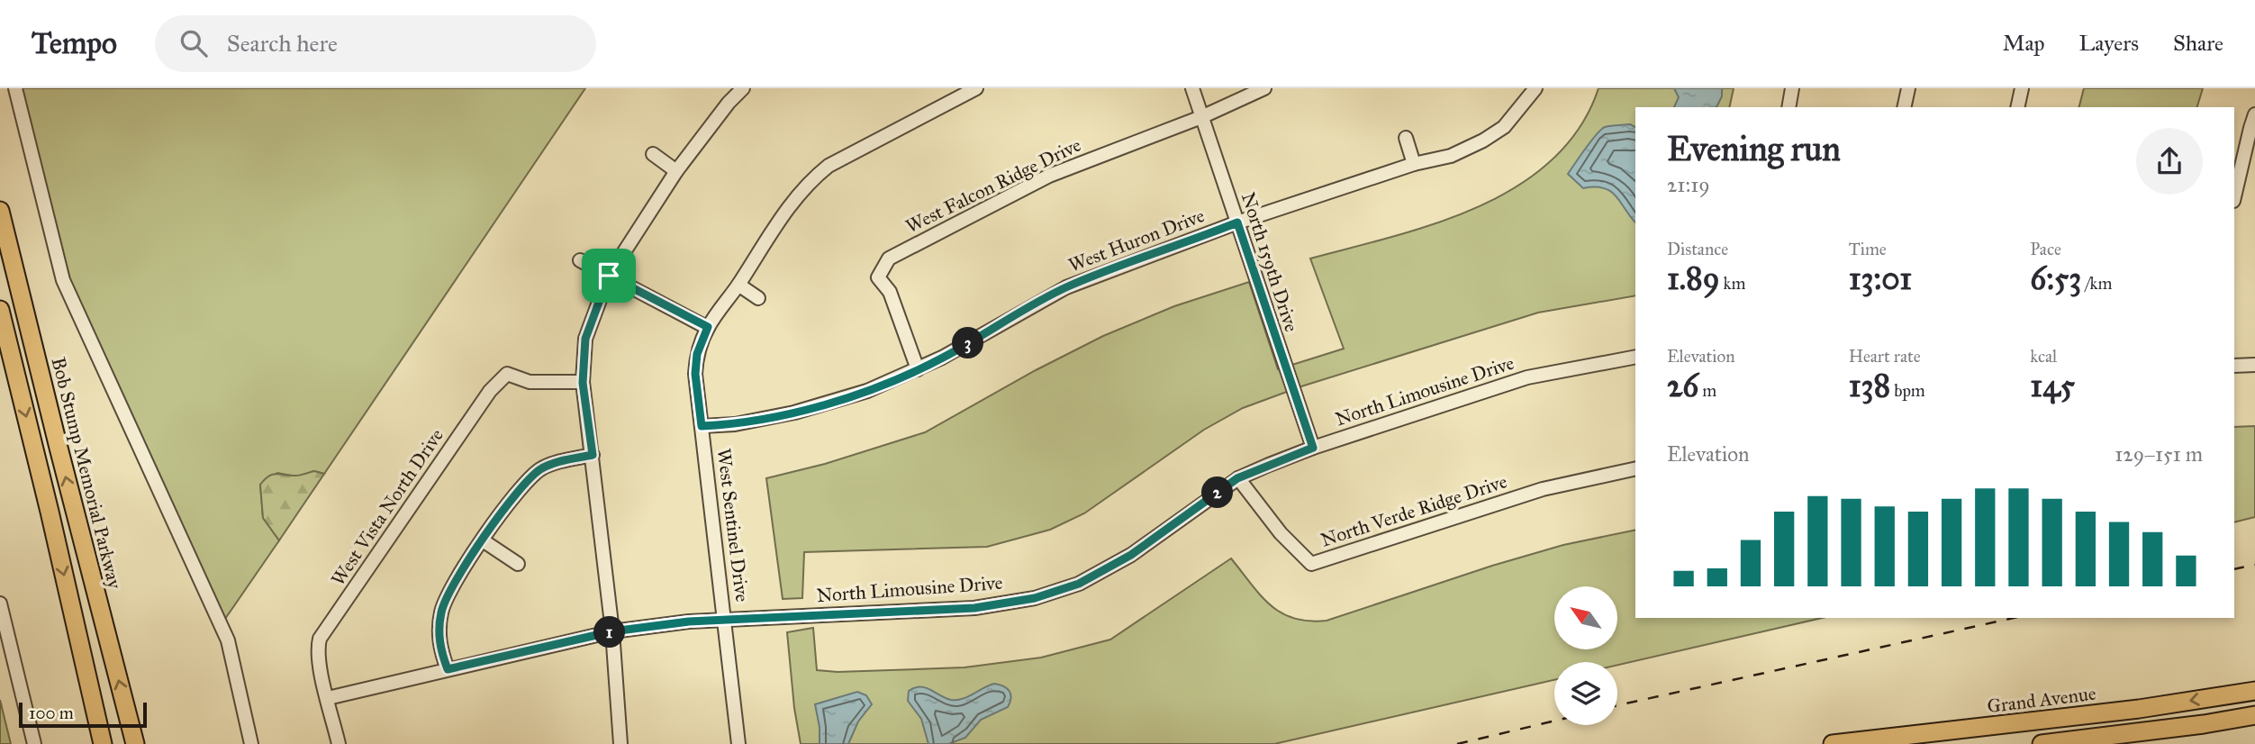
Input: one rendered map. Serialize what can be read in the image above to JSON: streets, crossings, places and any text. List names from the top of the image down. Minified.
{"streets":{"highway":["Bob Stump Memorial Parkway","Grand Avenue"],"street":["West Falcon Ridge Drive","West Huron Drive","North 159th Drive","North Limousine Drive","West Vista North Drive","North Verde Ridge Drive","West Sentinel Drive"]},"crossings":[["West Falcon Ridge Drive","West Huron Drive"],["West Falcon Ridge Drive","North 159th Drive"],["West Huron Drive","North 159th Drive"],["West Huron Drive","West Sentinel Drive"],["North 159th Drive","North Limousine Drive"],["North Limousine Drive","West Vista North Drive"],["North Limousine Drive","North Verde Ridge Drive"],["North Limousine Drive","West Sentinel Drive"]],"scale_bar":"100 m","north":"top left","page":{"header":"Tempo","search":"Search here","nav":["Map","Layers","Share"],"heading":["Evening run","21:19"],"stats":[["Distance","1.89 km"],["Time","13:01"],["Pace","6:53 /km"],["Elevation","26 m"],["Heart rate","138 bpm"],["kcal","145"]],"pins":["3","2","1"],"chart":["Elevation","129–151 m"],"scale":"100 m"}}
